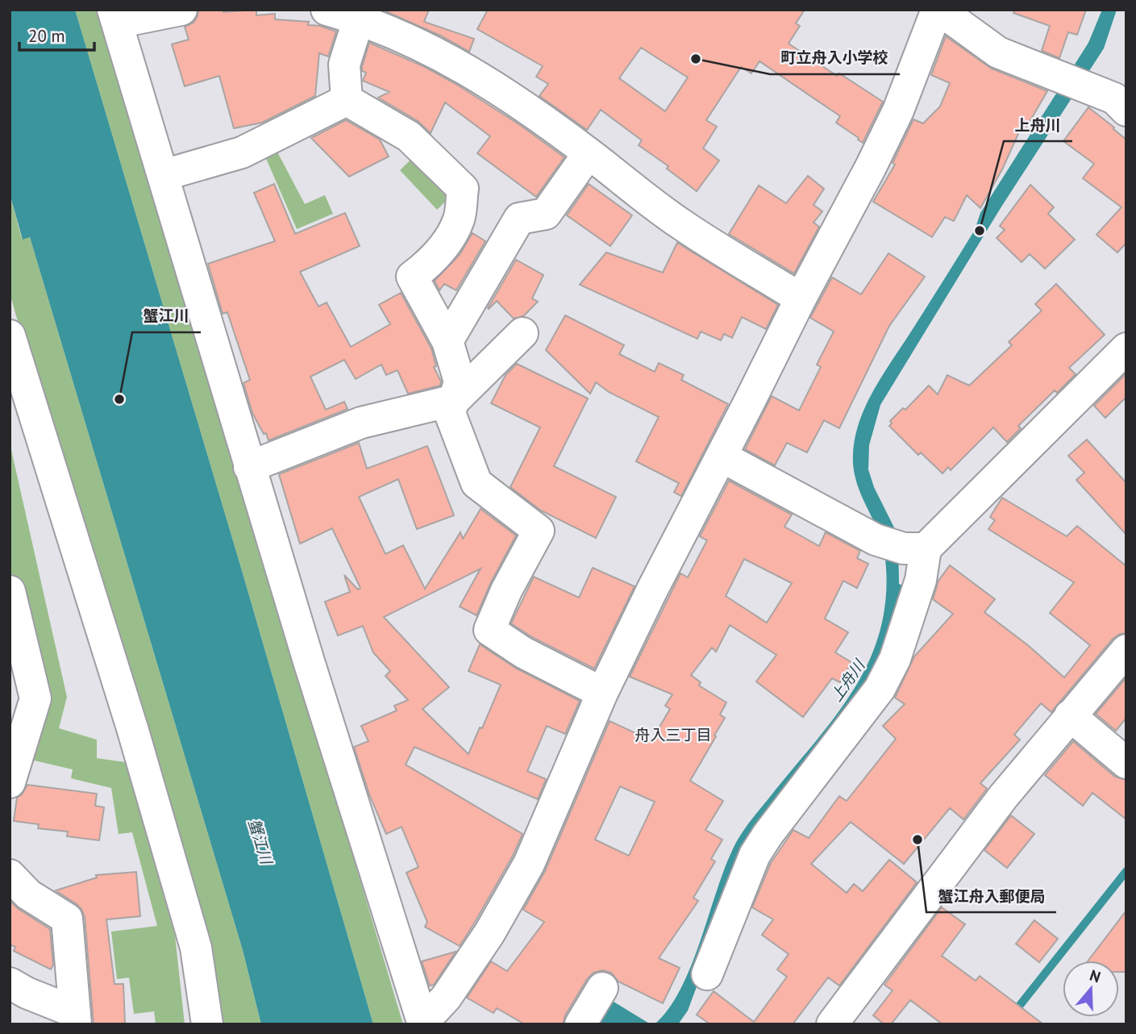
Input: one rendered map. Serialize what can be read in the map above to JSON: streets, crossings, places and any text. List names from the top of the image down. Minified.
{"districts":["舟入三丁目"],"water":["上舟川","蟹江川"],"places":["町立舟入小学校","上舟川","蟹江川","蟹江舟入郵便局"],"scale_bar":"20 m","north":"top"}
